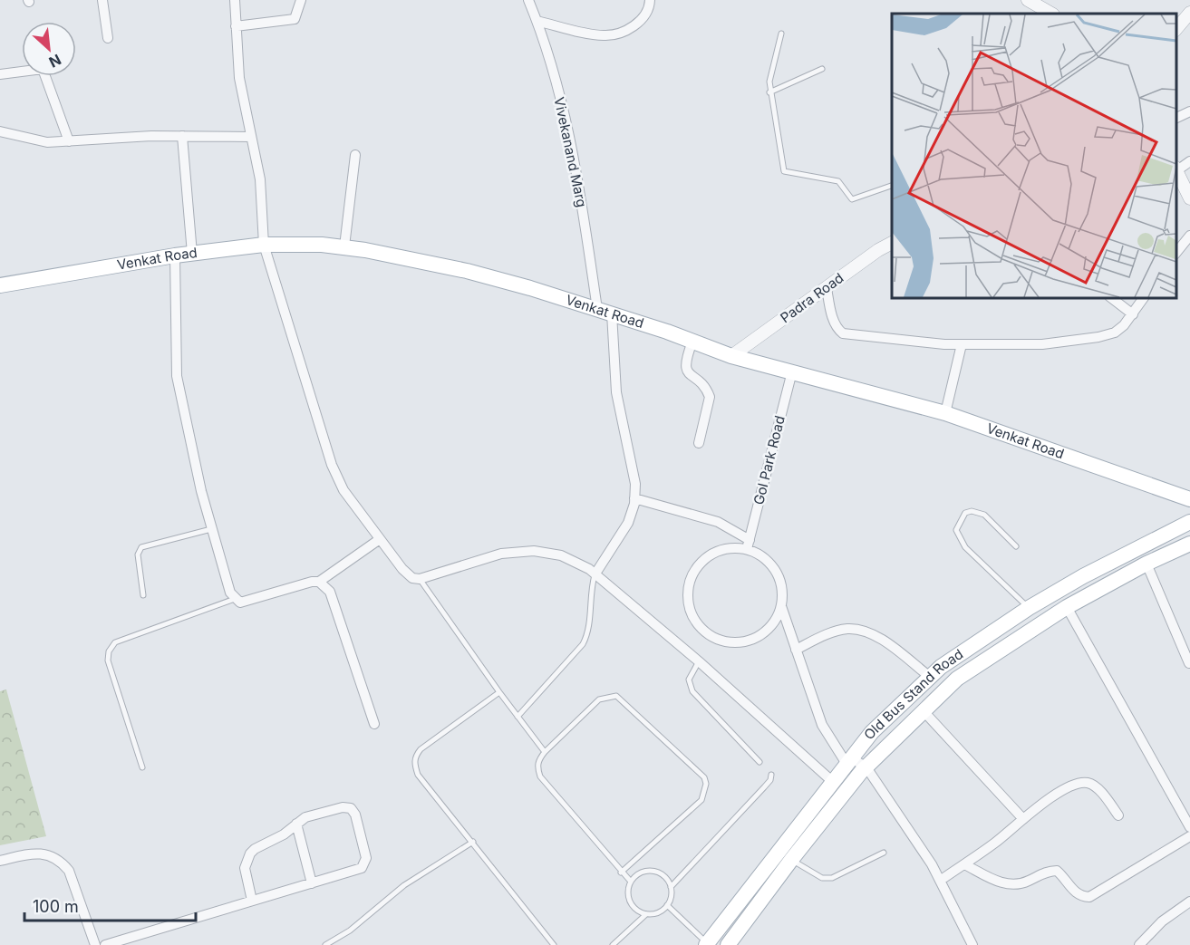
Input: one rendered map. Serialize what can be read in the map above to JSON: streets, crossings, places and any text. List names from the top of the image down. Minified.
{"streets":{"main road":["Venkat Road","Old Bus Stand Road"],"street":["Vivekanand Marg","Padra Road","Gol Park Road"]},"crossings":[["Vivekanand Marg","Venkat Road"],["Venkat Road","Padra Road"],["Venkat Road","Gol Park Road"]],"scale_bar":"100 m","north":"bottom right"}
